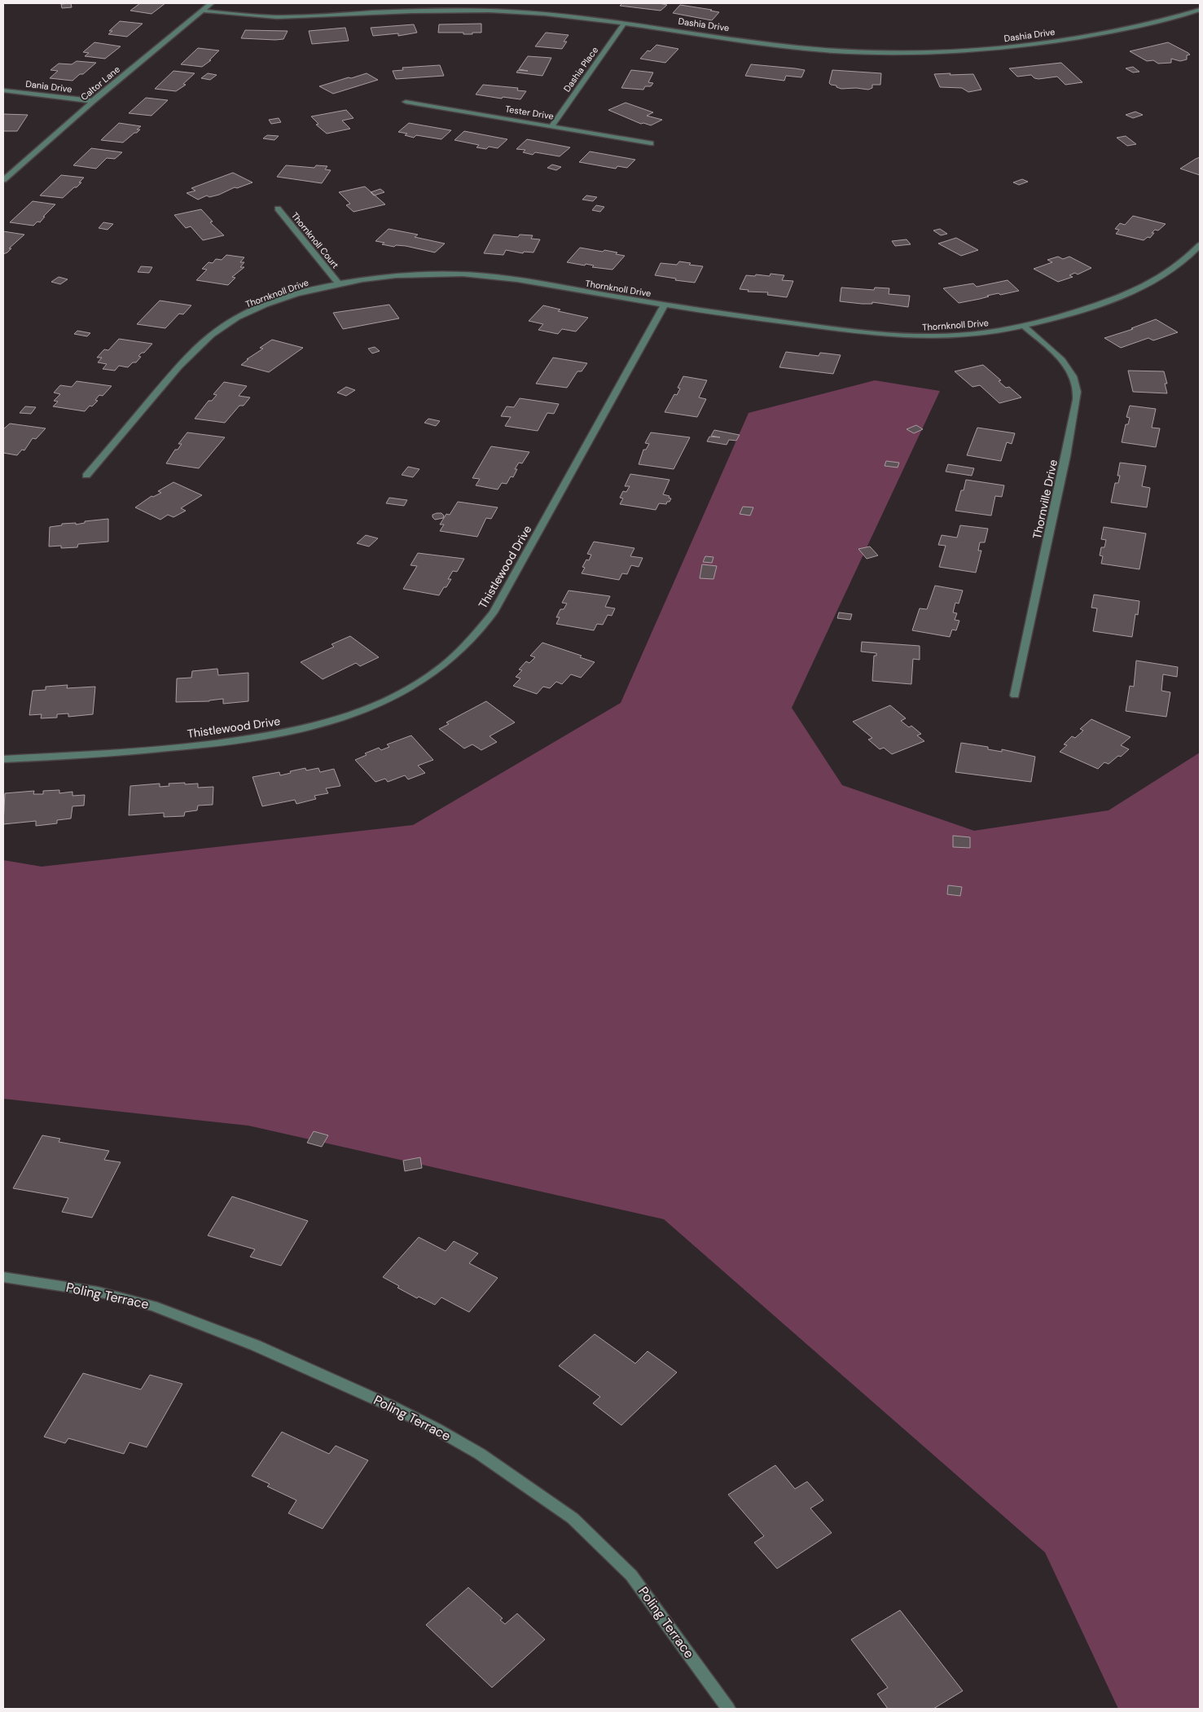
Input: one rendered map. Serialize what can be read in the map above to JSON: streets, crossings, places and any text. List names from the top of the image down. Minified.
{"streets":{"street":["Dashia Drive","Dashia Place","Caltor Lane","Dania Drive","Tester Drive","Thornknoll Court","Thornknoll Drive","Thornville Drive","Thistlewood Drive","Poling Terrace"]},"crossings":[["Dashia Drive","Dashia Place"],["Dashia Drive","Caltor Lane"],["Dashia Place","Tester Drive"],["Caltor Lane","Dania Drive"],["Thornknoll Court","Thornknoll Drive"],["Thornknoll Drive","Thornville Drive"],["Thornknoll Drive","Thistlewood Drive"]]}
